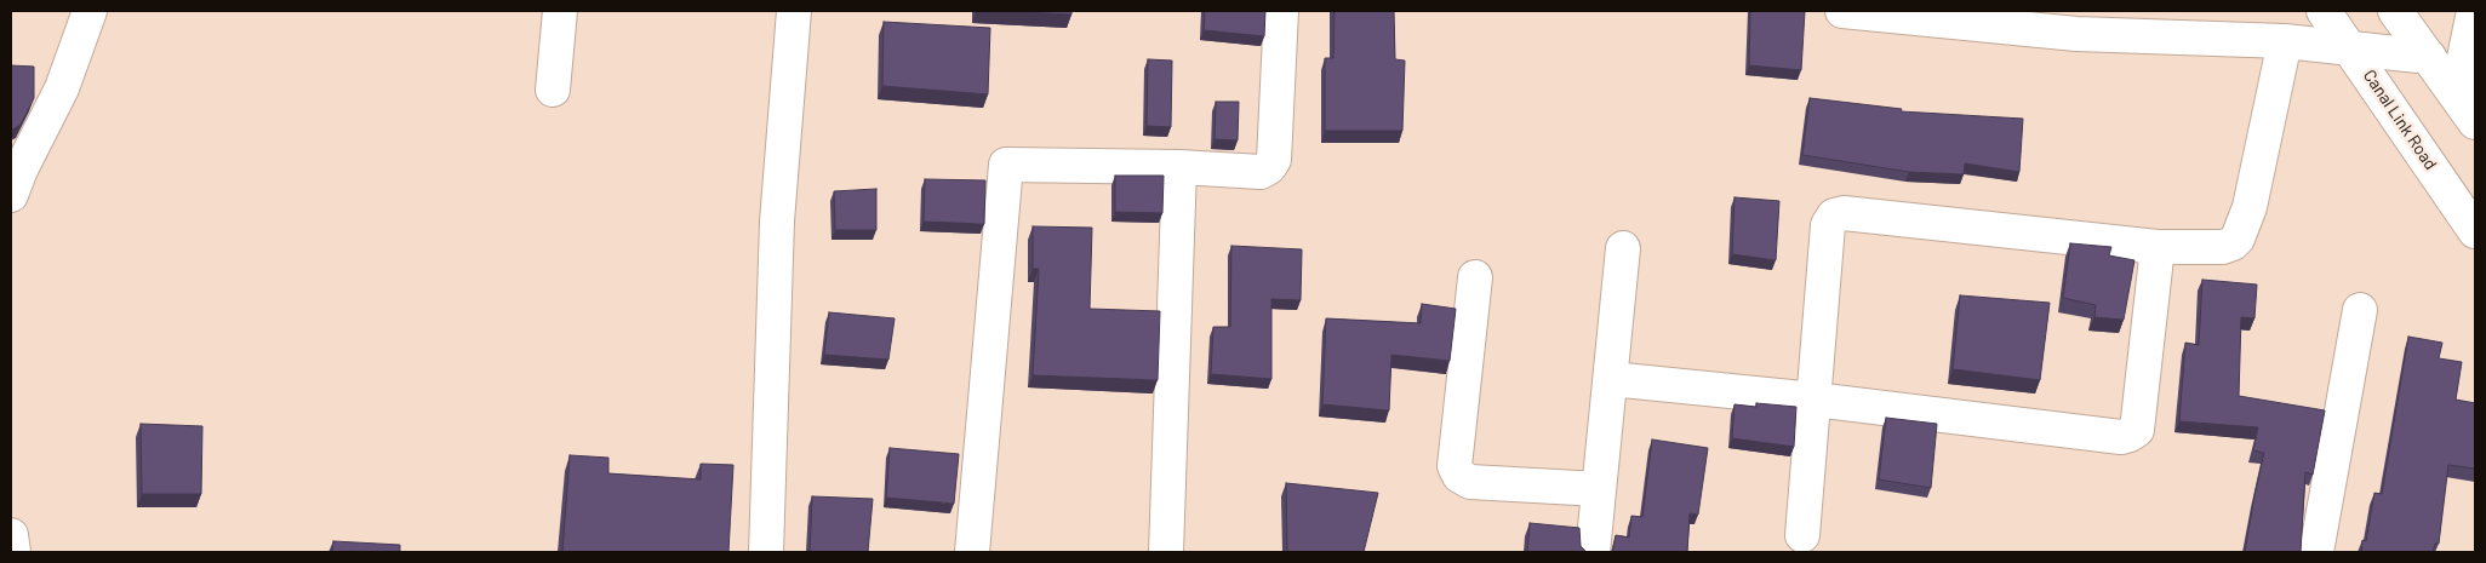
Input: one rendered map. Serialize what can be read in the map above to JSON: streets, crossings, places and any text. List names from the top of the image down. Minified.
{"streets":{"street":["Canal Link Road"]}}
